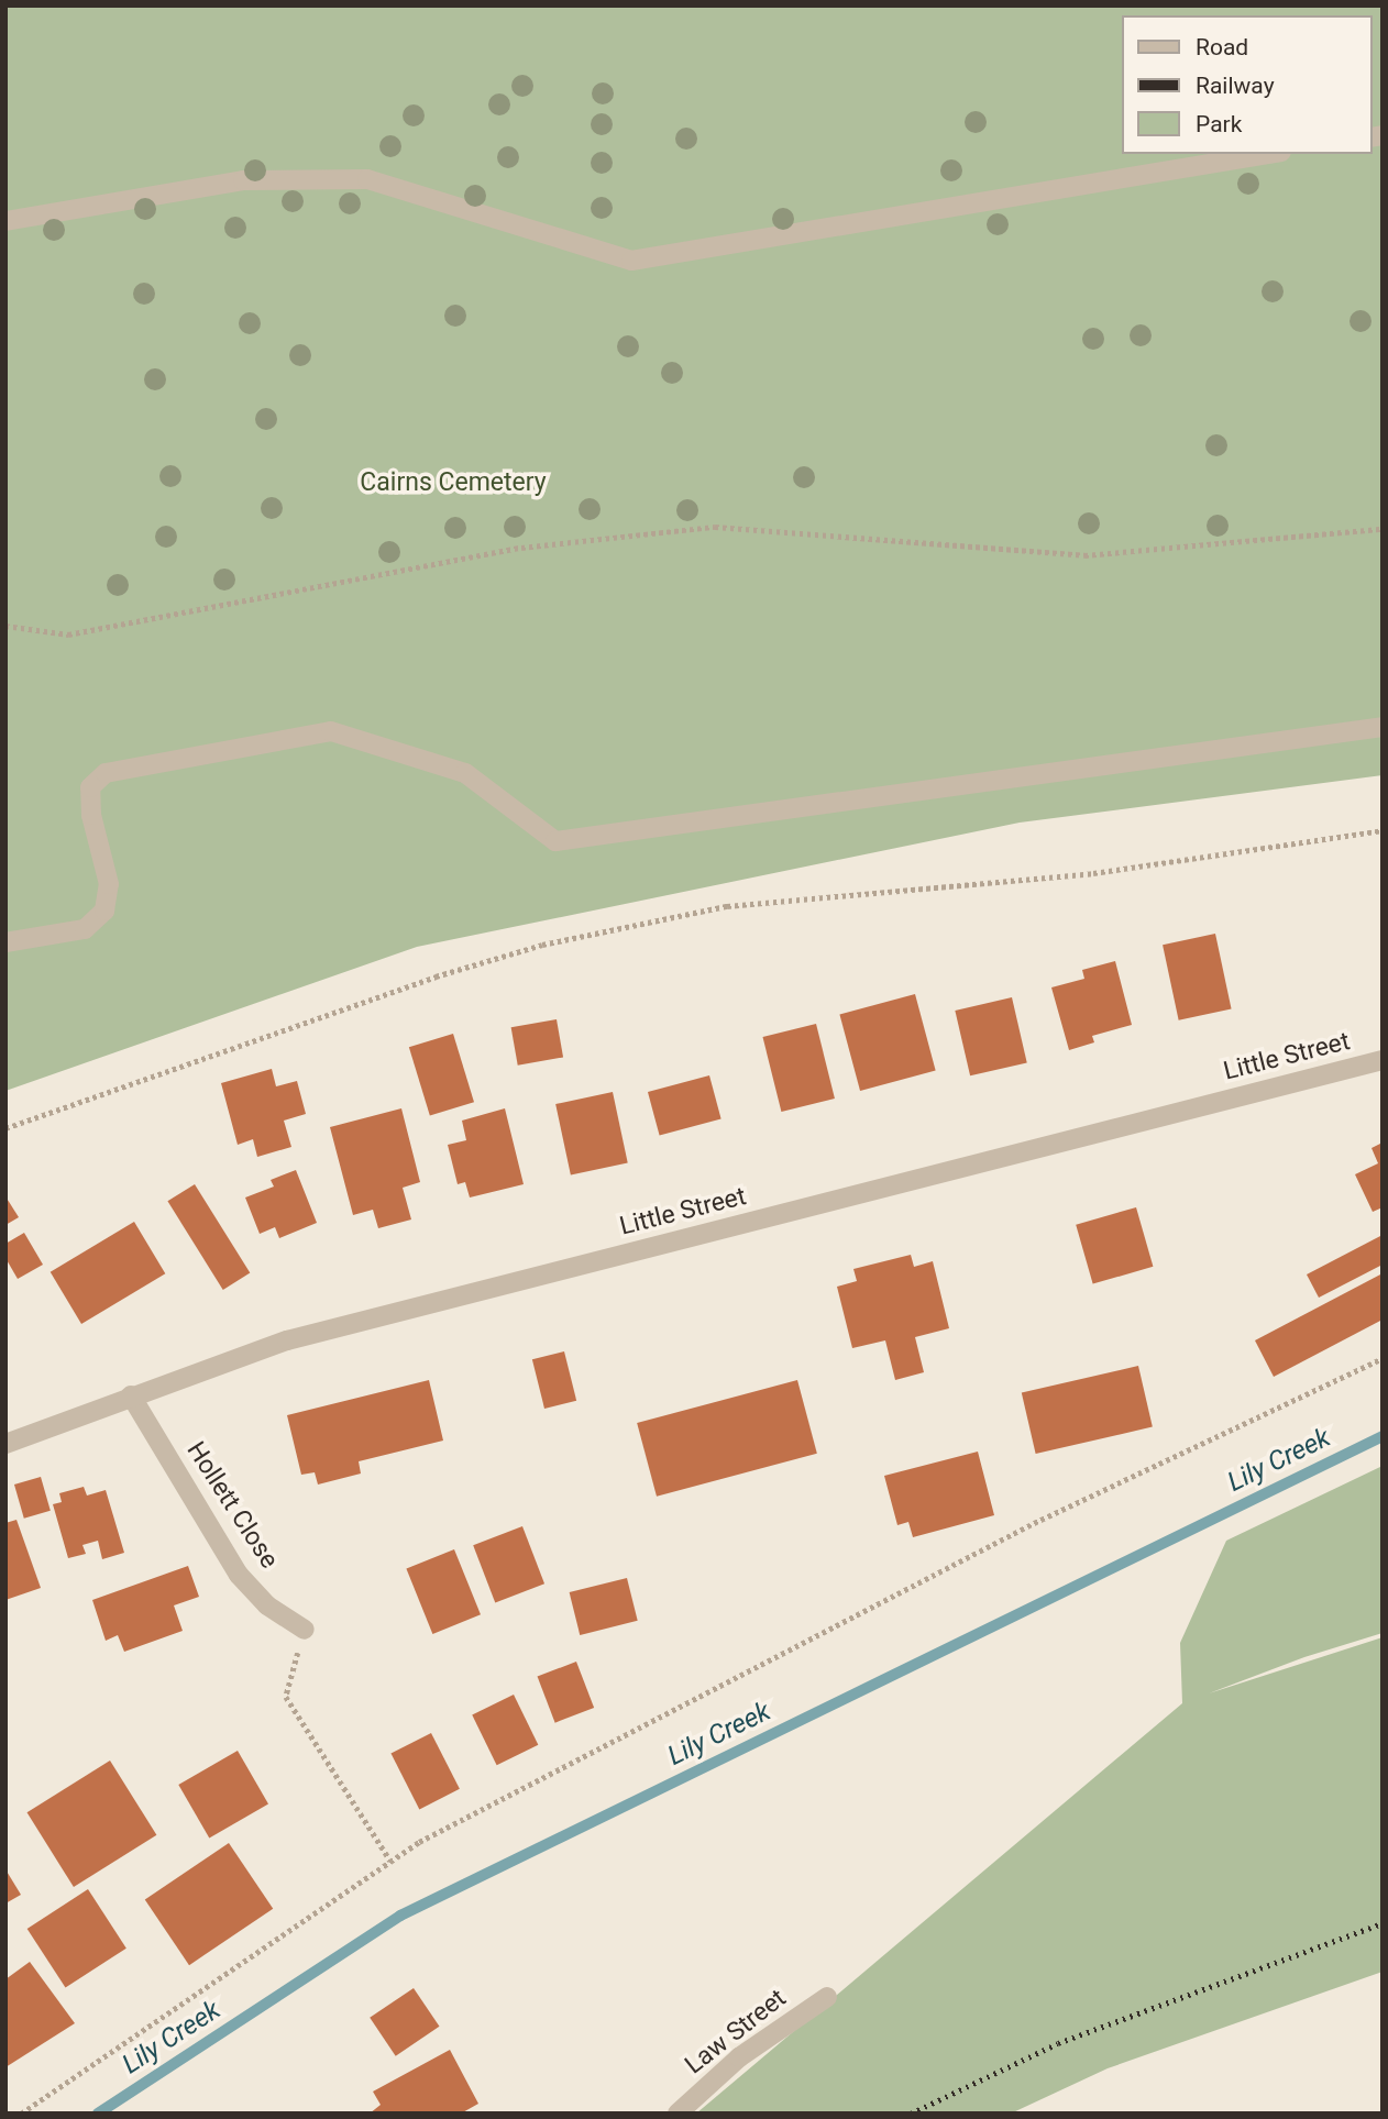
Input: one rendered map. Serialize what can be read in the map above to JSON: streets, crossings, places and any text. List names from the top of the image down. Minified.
{"streets":{"street":["Little Street","Hollett Close","Law Street"]},"crossings":[["Little Street","Hollett Close"]],"water":["Lily Creek"],"parks":["Cairns Cemetery"],"legend":["Road","Railway","Park"]}
